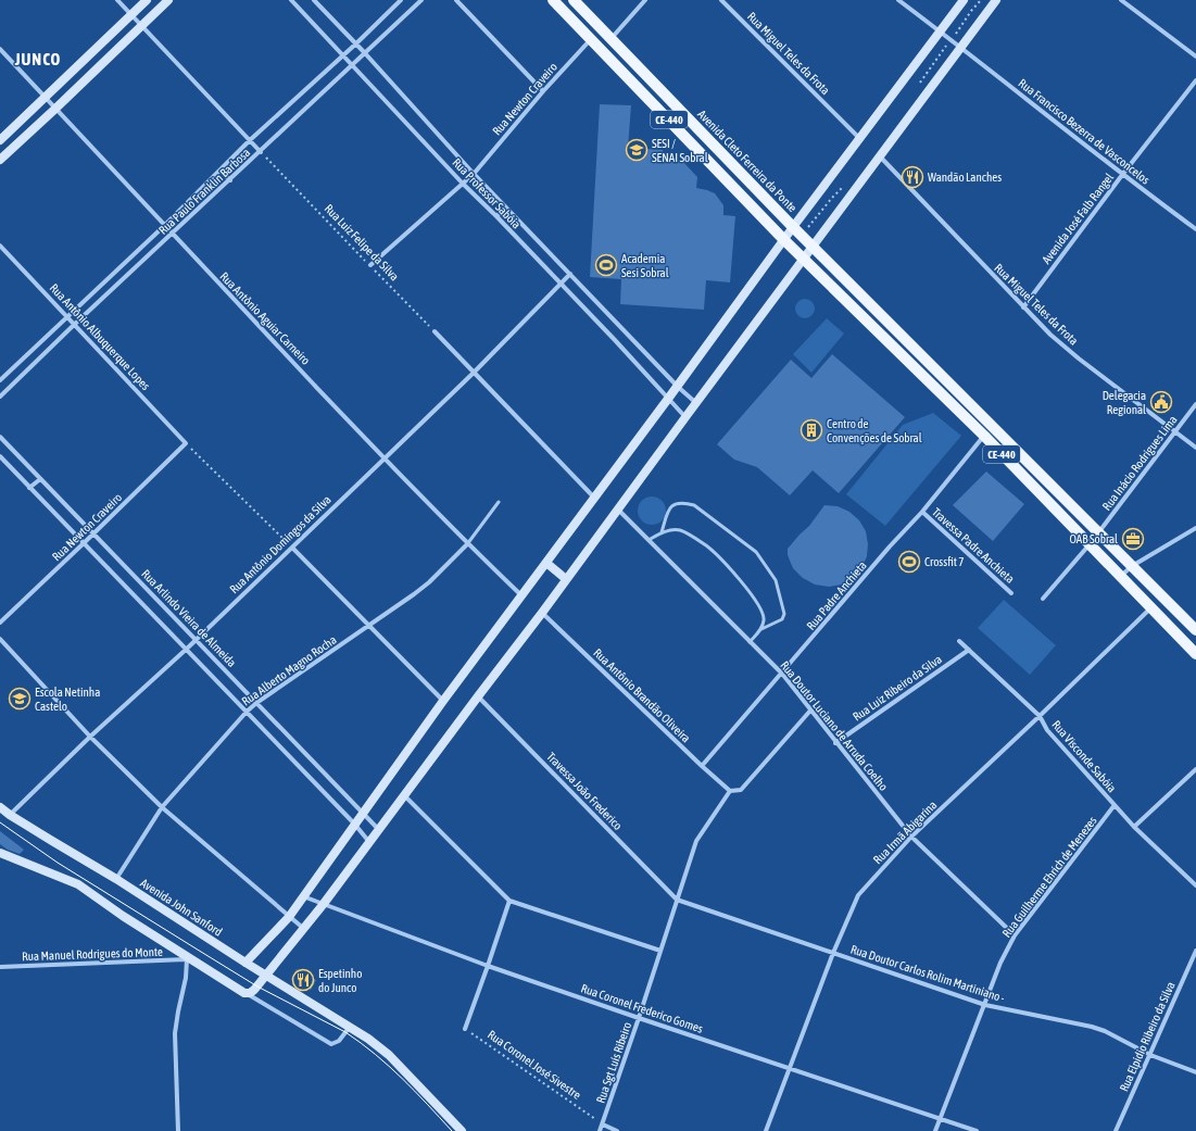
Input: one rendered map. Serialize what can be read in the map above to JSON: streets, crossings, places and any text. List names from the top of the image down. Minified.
{"streets":{"main road":["CE-440","Avenida Cleto Ferreira da Ponte","Avenida John Sanford"],"street":["Rua Miguel Teles da Frota","Rua Newton Craveiro","Rua Francisco Bezerra de Vasconcelos","Rua Paulo Franklin Barbosa","Rua Professor Sabóia","Avenida José Falb Rangel","Rua Antônio Aguiar Carneiro","Rua Antônio Albuquerque Lopes","Rua Inácio Rodrigues Lima","Rua Antônio Domingos da Silva","Travessa Padre Anchieta","Rua Padre Anchieta","Rua Arlindo Vieira de Almeida","Rua Alberto Magno Rocha","Rua Luiz Ribeiro da Silva","Rua Antônio Brandão Oliveira","Rua Doutor Luciano de Arruda Coelho","Rua Visconde Sabóia","Travessa João Frederico","Rua Irmã Abigarina","Rua Guilherme Ehrich de Menezes","Rua Manuel Rodrigues do Monte","Rua Doutor Carlos Rolim Martiniano -","Rua Coronel Frederico Gomes","Rua Elpídio Ribeiro da Silva","Rua Sgt Luís Ribeiro"],"path":["Rua Luiz Felipe da Silva","Rua Coronel José Sivestre"]},"crossings":[["Rua Miguel Teles da Frota","Avenida José Falb Rangel"],["Rua Miguel Teles da Frota","Rua Inácio Rodrigues Lima"],["Rua Newton Craveiro","CE-440"],["Rua Newton Craveiro","Rua Professor Sabóia"],["Rua Newton Craveiro","Rua Antônio Albuquerque Lopes"],["Rua Newton Craveiro","Rua Arlindo Vieira de Almeida"],["CE-440","Avenida Cleto Ferreira da Ponte"],["CE-440","Rua Inácio Rodrigues Lima"],["CE-440","Rua Padre Anchieta"],["CE-440","Rua Irmã Abigarina"],["Rua Francisco Bezerra de Vasconcelos","Avenida José Falb Rangel"],["Rua Paulo Franklin Barbosa","Rua Professor Sabóia"],["Rua Paulo Franklin Barbosa","Rua Luiz Felipe da Silva"],["Rua Paulo Franklin Barbosa","Rua Antônio Aguiar Carneiro"],["Rua Paulo Franklin Barbosa","Rua Antônio Albuquerque Lopes"],["Rua Professor Sabóia","Rua Antônio Domingos da Silva"],["Rua Antônio Aguiar Carneiro","Rua Antônio Domingos da Silva"],["Rua Antônio Aguiar Carneiro","Rua Alberto Magno Rocha"],["Rua Antônio Domingos da Silva","Rua Arlindo Vieira de Almeida"],["Rua Antônio Domingos da Silva","Avenida John Sanford"],["Travessa Padre Anchieta","Rua Padre Anchieta"],["Rua Padre Anchieta","Rua Antônio Brandão Oliveira"],["Rua Padre Anchieta","Rua Doutor Luciano de Arruda Coelho"],["Rua Arlindo Vieira de Almeida","Rua Alberto Magno Rocha"],["Rua Alberto Magno Rocha","Avenida John Sanford"],["Rua Luiz Ribeiro da Silva","Rua Doutor Luciano de Arruda Coelho"],["Rua Luiz Ribeiro da Silva","Rua Visconde Sabóia"],["Rua Antônio Brandão Oliveira","Rua Sgt Luís Ribeiro"],["Rua Doutor Luciano de Arruda Coelho","Rua Irmã Abigarina"],["Rua Doutor Luciano de Arruda Coelho","Rua Guilherme Ehrich de Menezes"],["Rua Visconde Sabóia","Rua Irmã Abigarina"],["Rua Visconde Sabóia","Rua Guilherme Ehrich de Menezes"],["Travessa João Frederico","Rua Doutor Carlos Rolim Martiniano -"],["Travessa João Frederico","Rua Sgt Luís Ribeiro"],["Rua Irmã Abigarina","Rua Doutor Carlos Rolim Martiniano -"],["Rua Irmã Abigarina","Rua Coronel Frederico Gomes"],["Rua Guilherme Ehrich de Menezes","Rua Doutor Carlos Rolim Martiniano -"],["Rua Guilherme Ehrich de Menezes","Rua Coronel Frederico Gomes"],["Rua Doutor Carlos Rolim Martiniano -","Rua Elpídio Ribeiro da Silva"],["Rua Doutor Carlos Rolim Martiniano -","Rua Sgt Luís Ribeiro"],["Rua Coronel Frederico Gomes","Rua Sgt Luís Ribeiro"],["Rua Sgt Luís Ribeiro","Rua Coronel José Sivestre"]],"districts":["JUNCO"],"places":{"school or university":["SESI / SENAI Sobral","Escola Netinha Castelo"],"restaurant":["Wandão Lanches","Espetinho do Junco"],"sports":["Academia Sesi Sobral","Crossfit 7"],"public building":["Delegacia Regional"],"building":["Centro de Convenções de Sobral"],"office":["OAB Sobral"]}}
